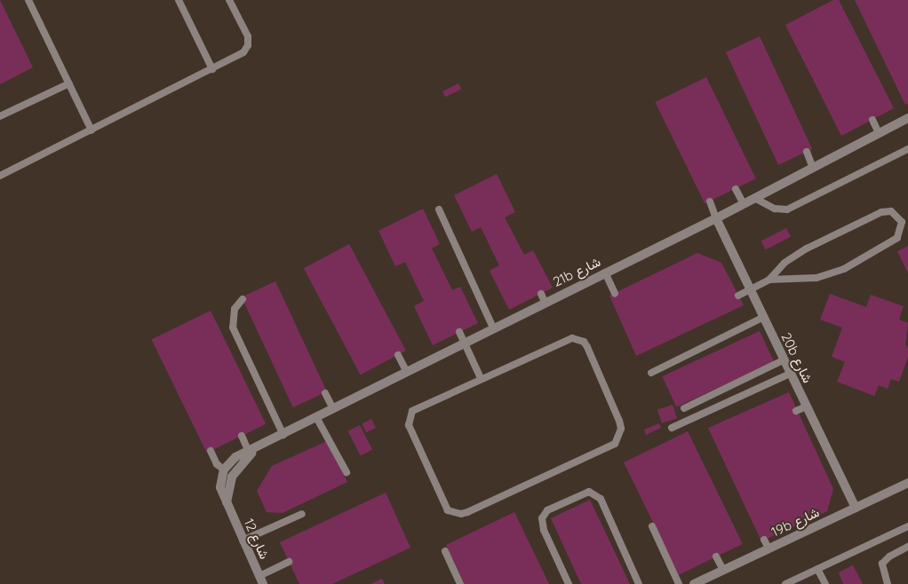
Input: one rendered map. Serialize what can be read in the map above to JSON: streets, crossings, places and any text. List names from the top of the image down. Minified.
{"streets":{"street":["21b شارع","20b شارع","19b شارع","شارع 12"]},"crossings":[["21b شارع","20b شارع"],["21b شارع","شارع 12"],["20b شارع","19b شارع"]]}
